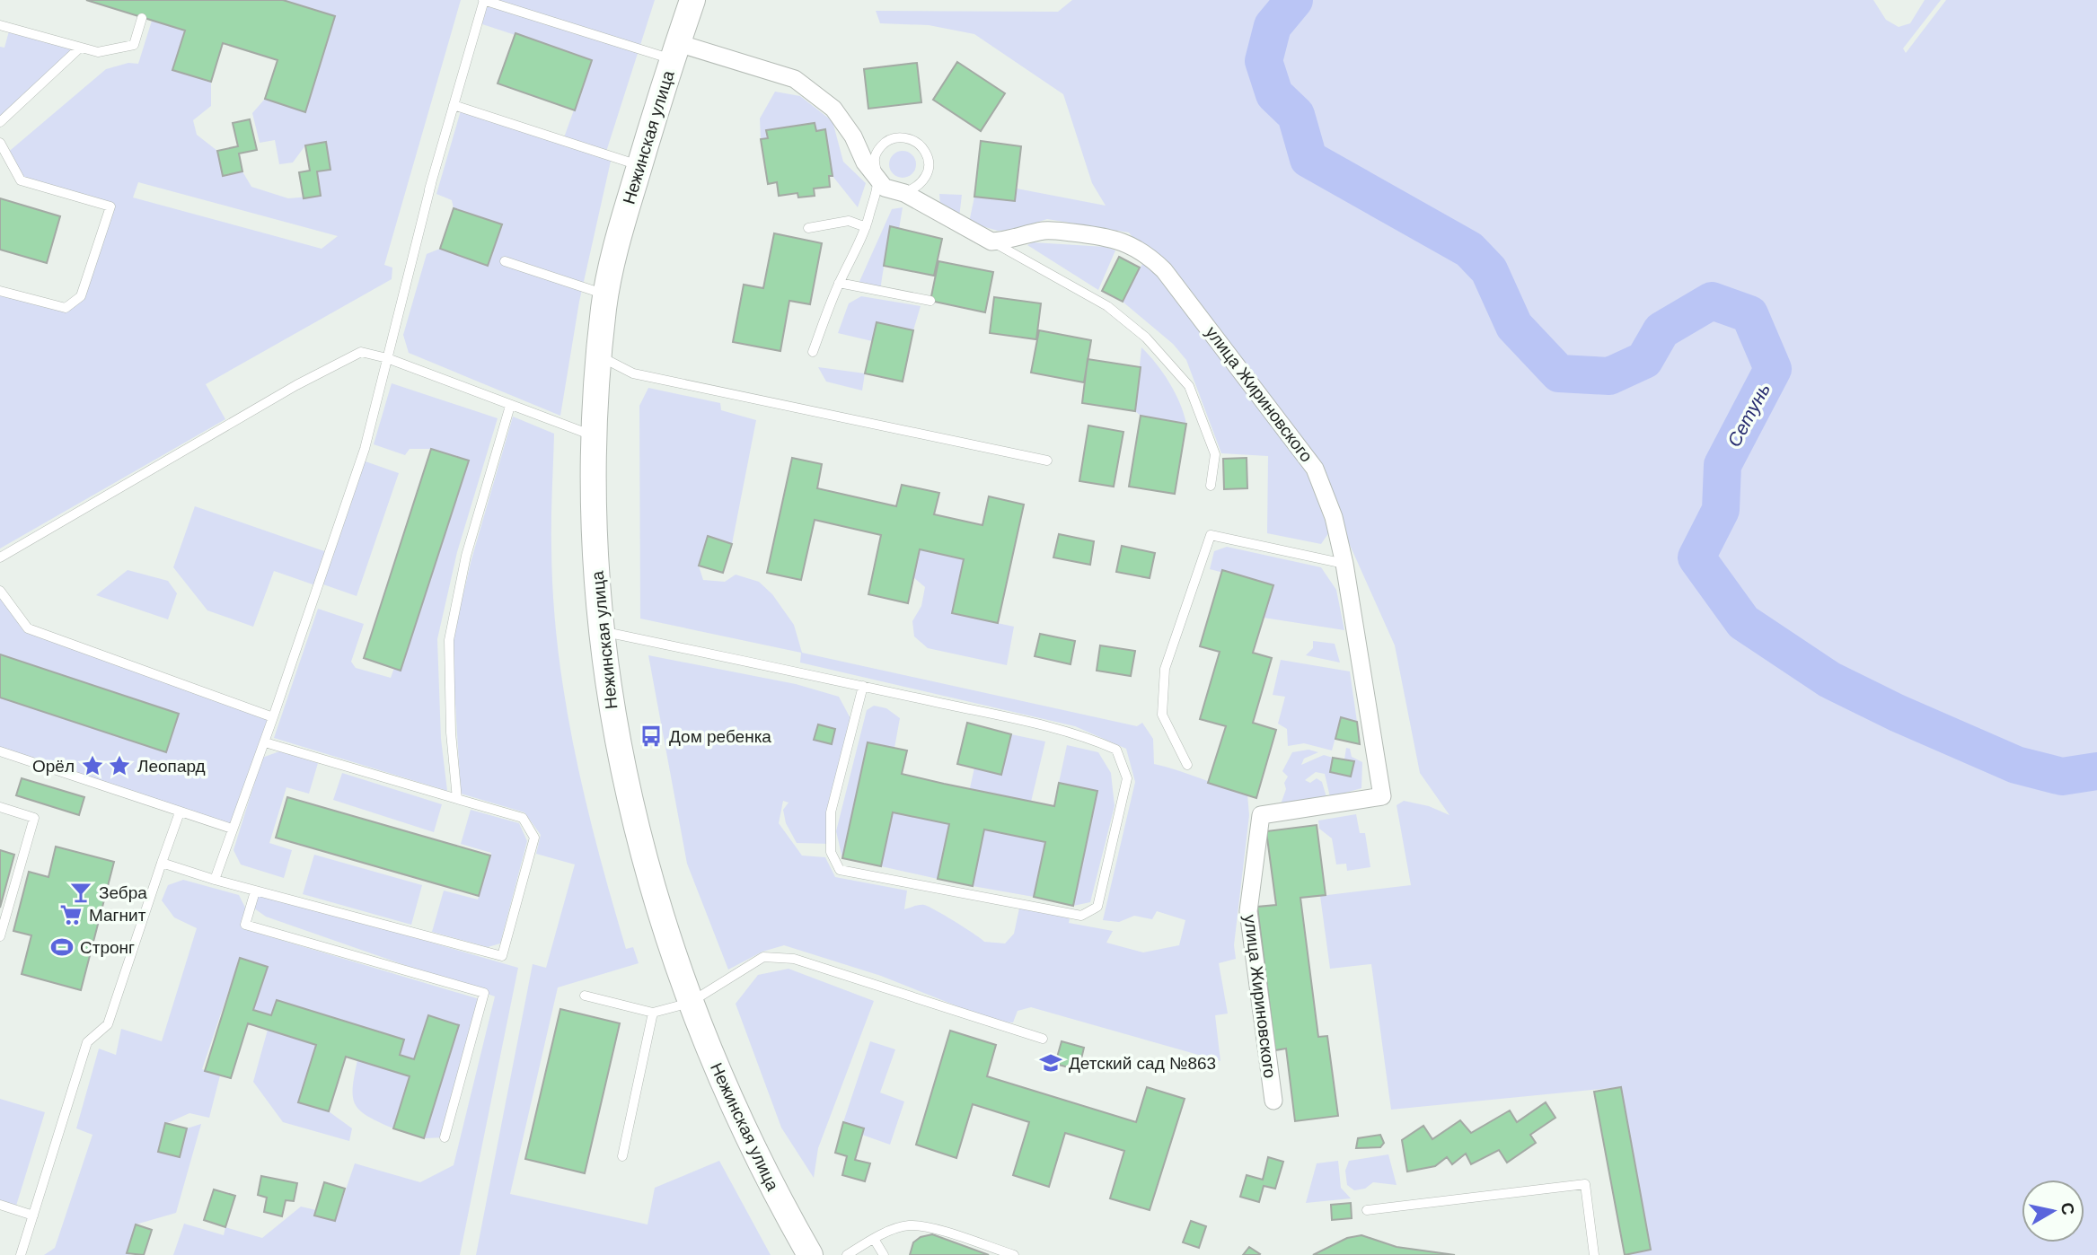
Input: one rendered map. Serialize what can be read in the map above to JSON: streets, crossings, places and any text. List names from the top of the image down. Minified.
{"streets":{"street":["Нежинская улица","улица Жириновского"]},"water":["Сетунь"],"places":{"bus stop":["Дом ребенка"],"place":["Орёл","Леопард"],"bar":["Зебра"],"supermarket":["Магнит"],"sports":["Стронг"],"school or university":["Детский сад №863"]},"north":"right"}
